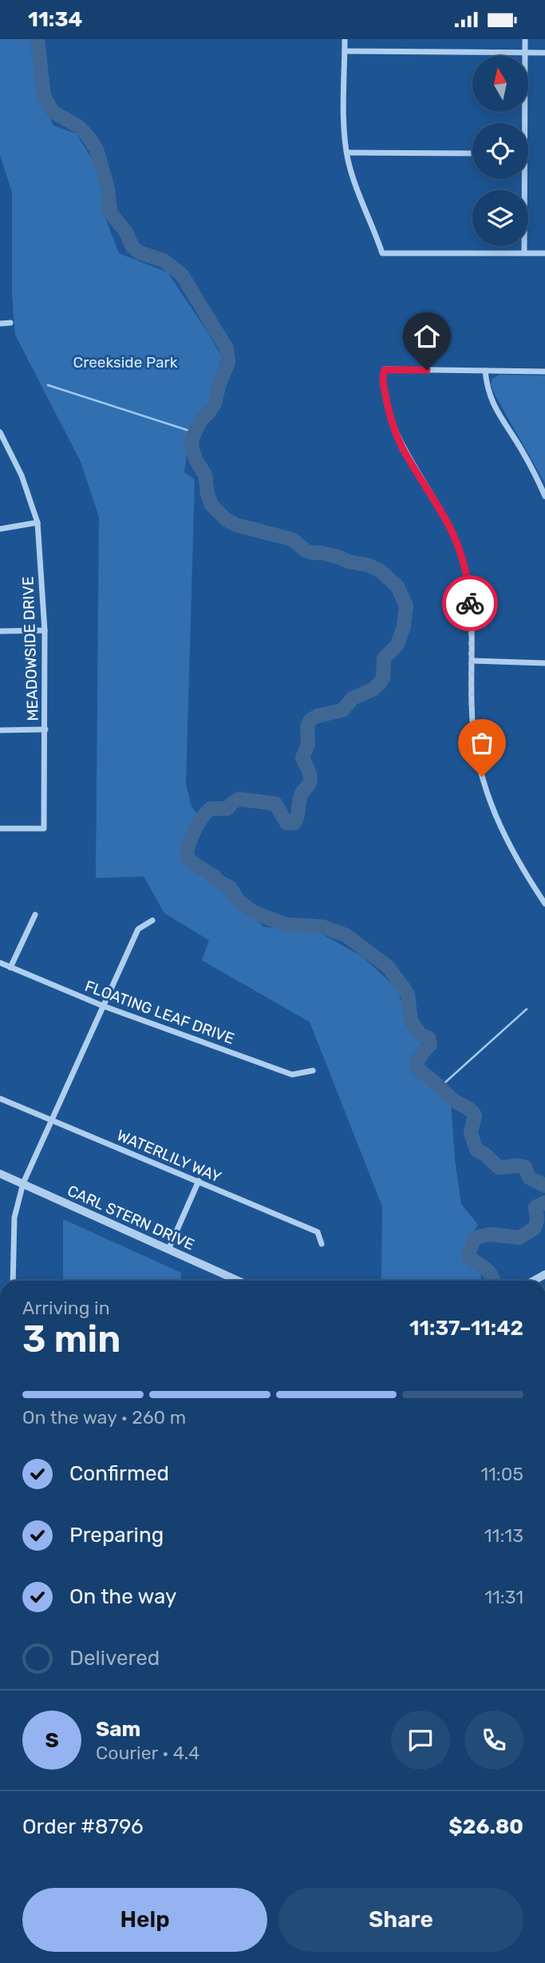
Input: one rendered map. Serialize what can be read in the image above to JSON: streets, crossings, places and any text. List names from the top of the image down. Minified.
{"streets":{"street":["MEADOWSIDE DRIVE","FLOATING LEAF DRIVE","WATERLILY WAY","CARL STERN DRIVE"]},"parks":["Creekside Park"],"north":"top","page":{"status":"11:34","heading":["3 min","Arriving in","11:37–11:42"],"panel":["Sam","Courier · 4.4","Order #8796","$26.80"],"bar":"On the way · 260 m","list":[["Confirmed","11:05"],["Preparing","11:13"],["On the way","11:31"],"Delivered"],"round":"S","buttons":["Help","Share"]}}
